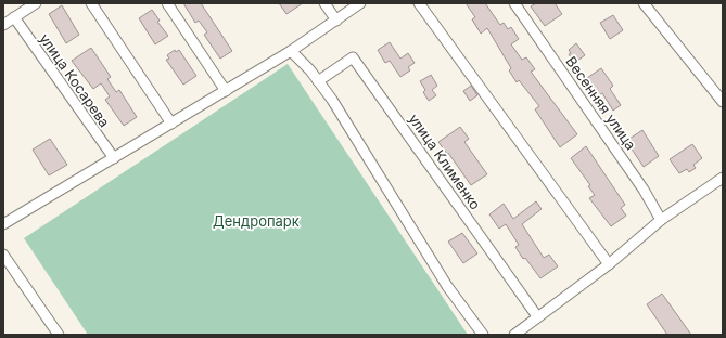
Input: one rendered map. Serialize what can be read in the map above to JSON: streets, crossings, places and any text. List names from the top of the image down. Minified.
{"streets":{"street":["улица Косарева","Весенняя улица","улица Клименко"]},"parks":["Дендропарк"]}
